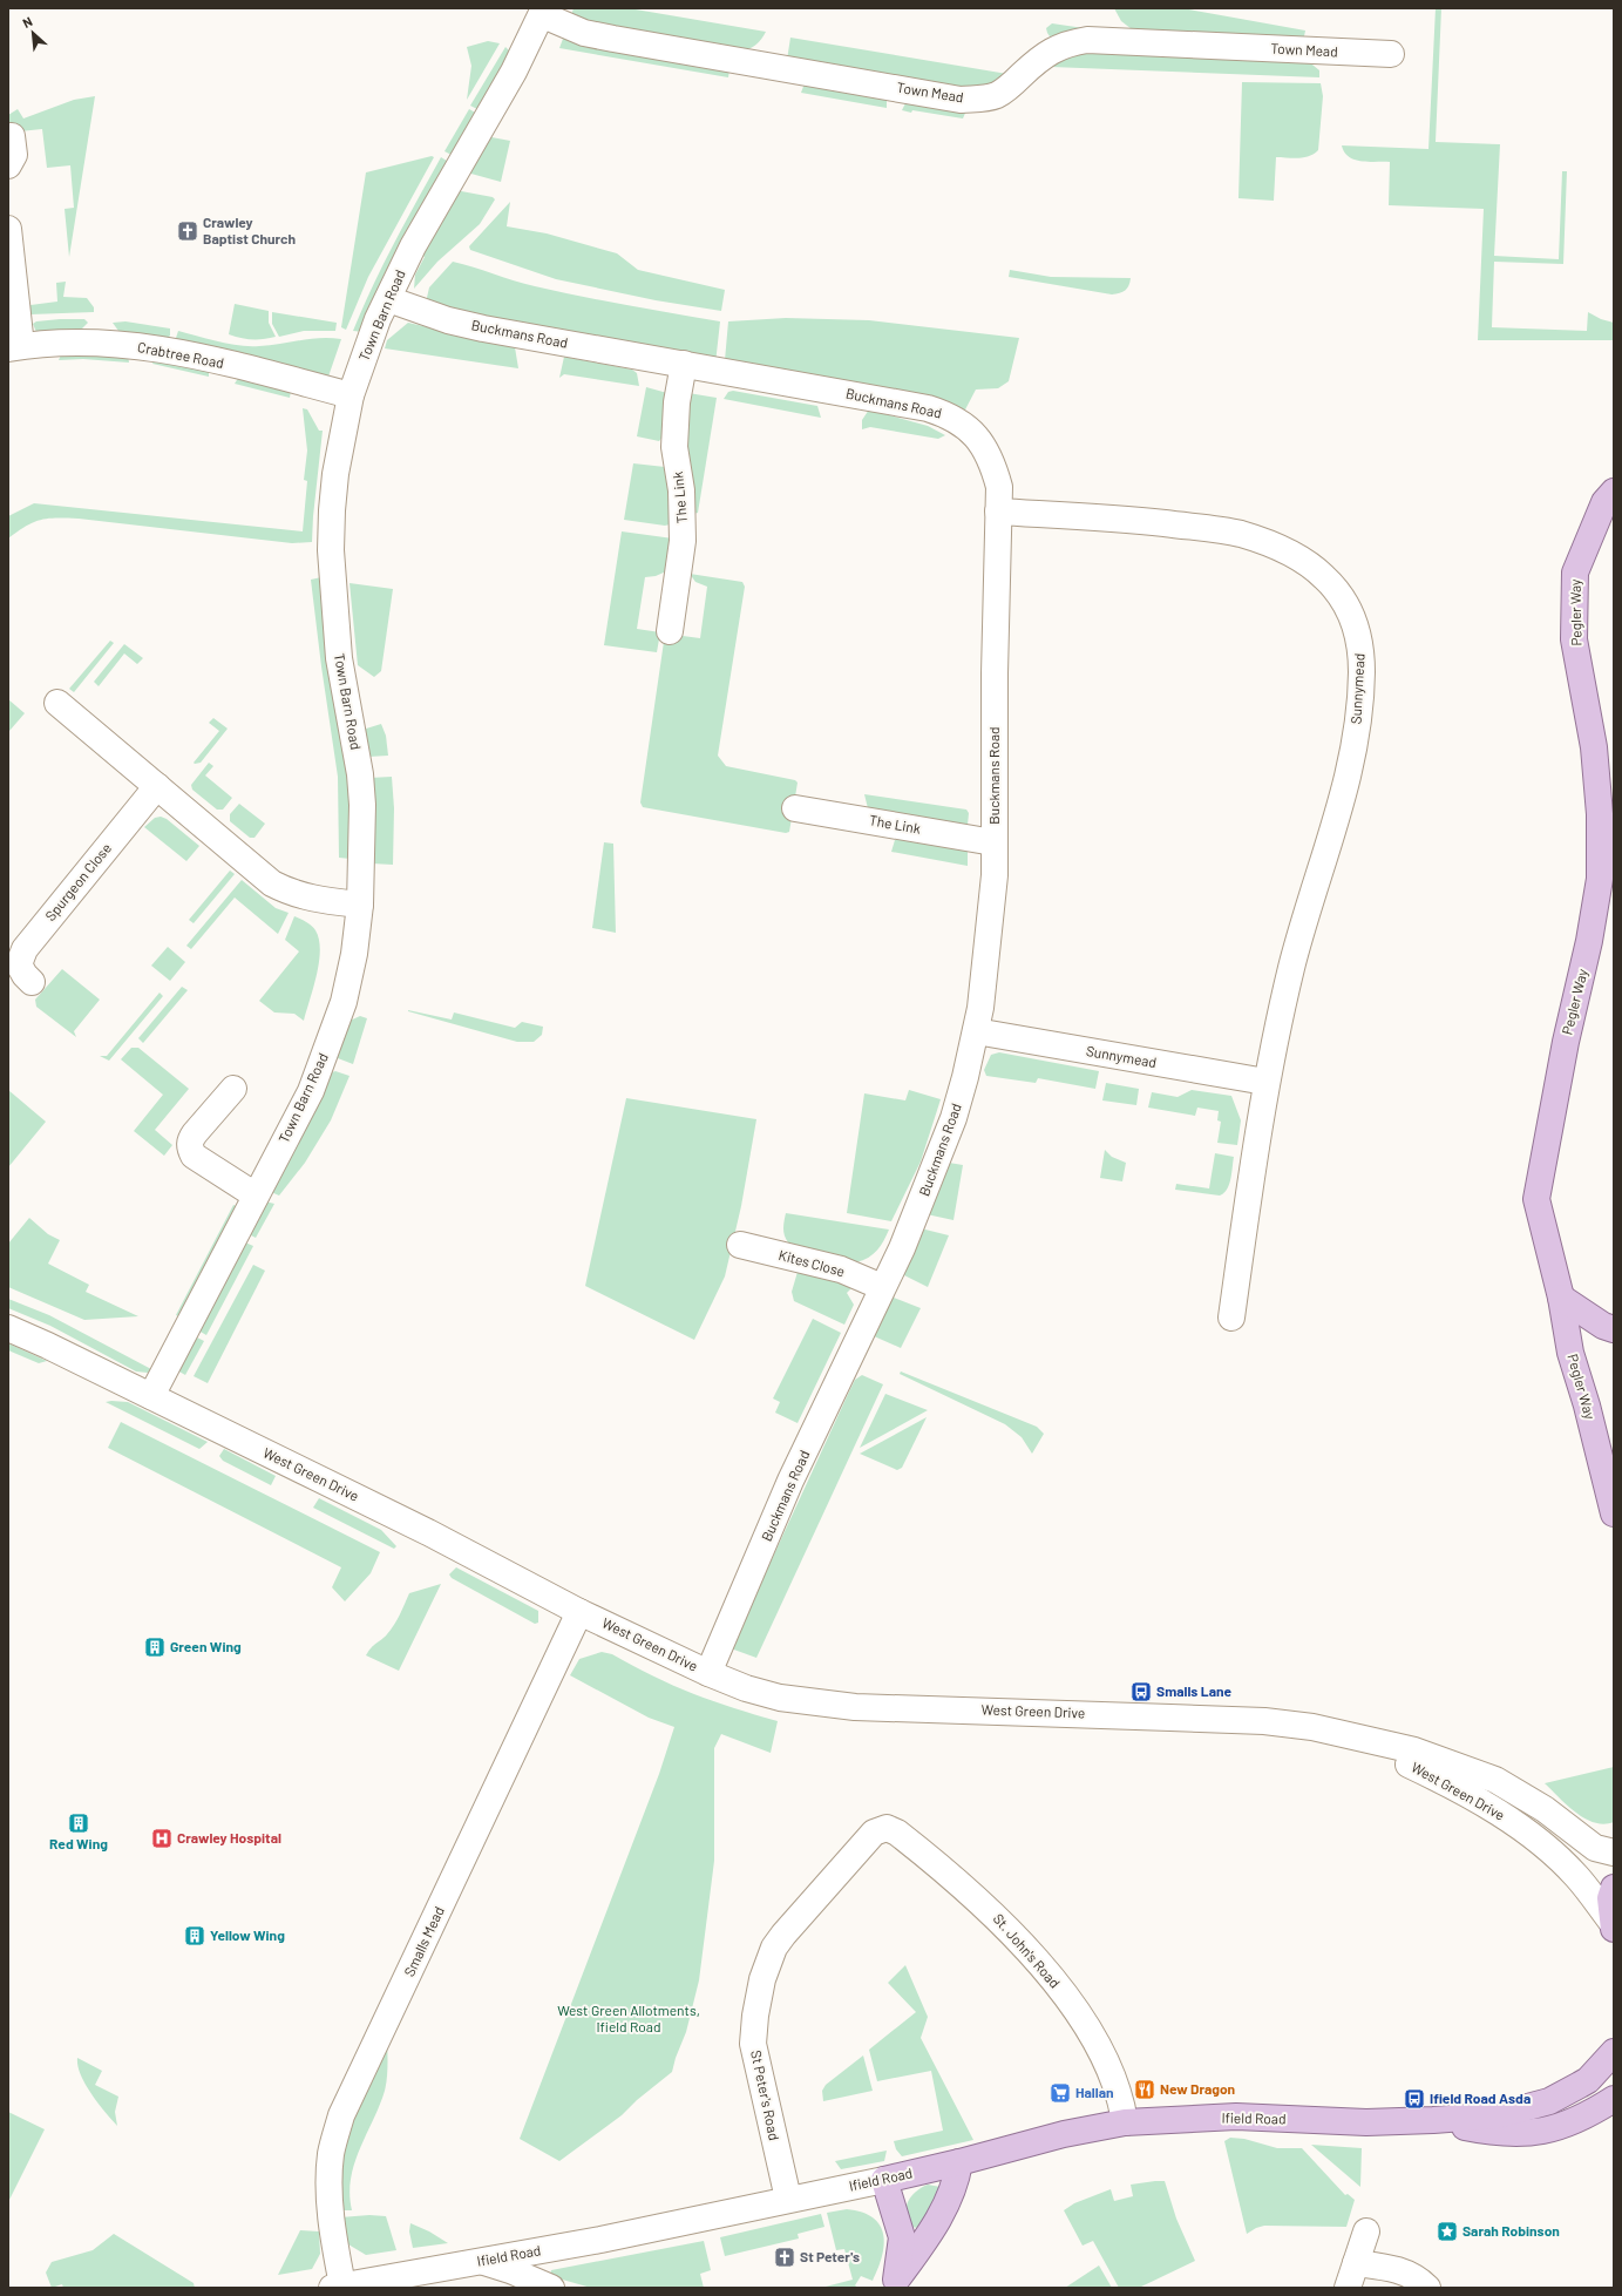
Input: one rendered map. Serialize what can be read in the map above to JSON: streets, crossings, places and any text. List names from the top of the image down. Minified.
{"streets":{"main road":["Pegler Way","Ifield Road"],"street":["Town Mead","Town Barn Road","Buckmans Road","Crabtree Road","The Link","Sunnymead","Spurgeon Close","Kites Close","West Green Drive","Smalls Mead","St. John's Road","St Peter's Road"]},"crossings":[["Town Mead","Town Barn Road"],["Town Barn Road","Buckmans Road"],["Town Barn Road","Crabtree Road"],["Town Barn Road","West Green Drive"],["Buckmans Road","The Link"],["Buckmans Road","Sunnymead"],["Buckmans Road","Kites Close"],["Buckmans Road","West Green Drive"],["West Green Drive","Smalls Mead"],["Smalls Mead","Ifield Road"],["St. John's Road","St Peter's Road"],["St. John's Road","Ifield Road"],["St Peter's Road","Ifield Road"]],"parks":["West Green Allotments, Ifield Road"],"places":{"church":["Crawley Baptist Church","St Peter's"],"building":["Green Wing","Red Wing","Yellow Wing"],"bus stop":["Smalls Lane","Ifield Road Asda"],"hospital":["Crawley Hospital"],"restaurant":["New Dragon"],"supermarket":["Hallan"],"place":["Sarah Robinson"]},"north":"top left"}
